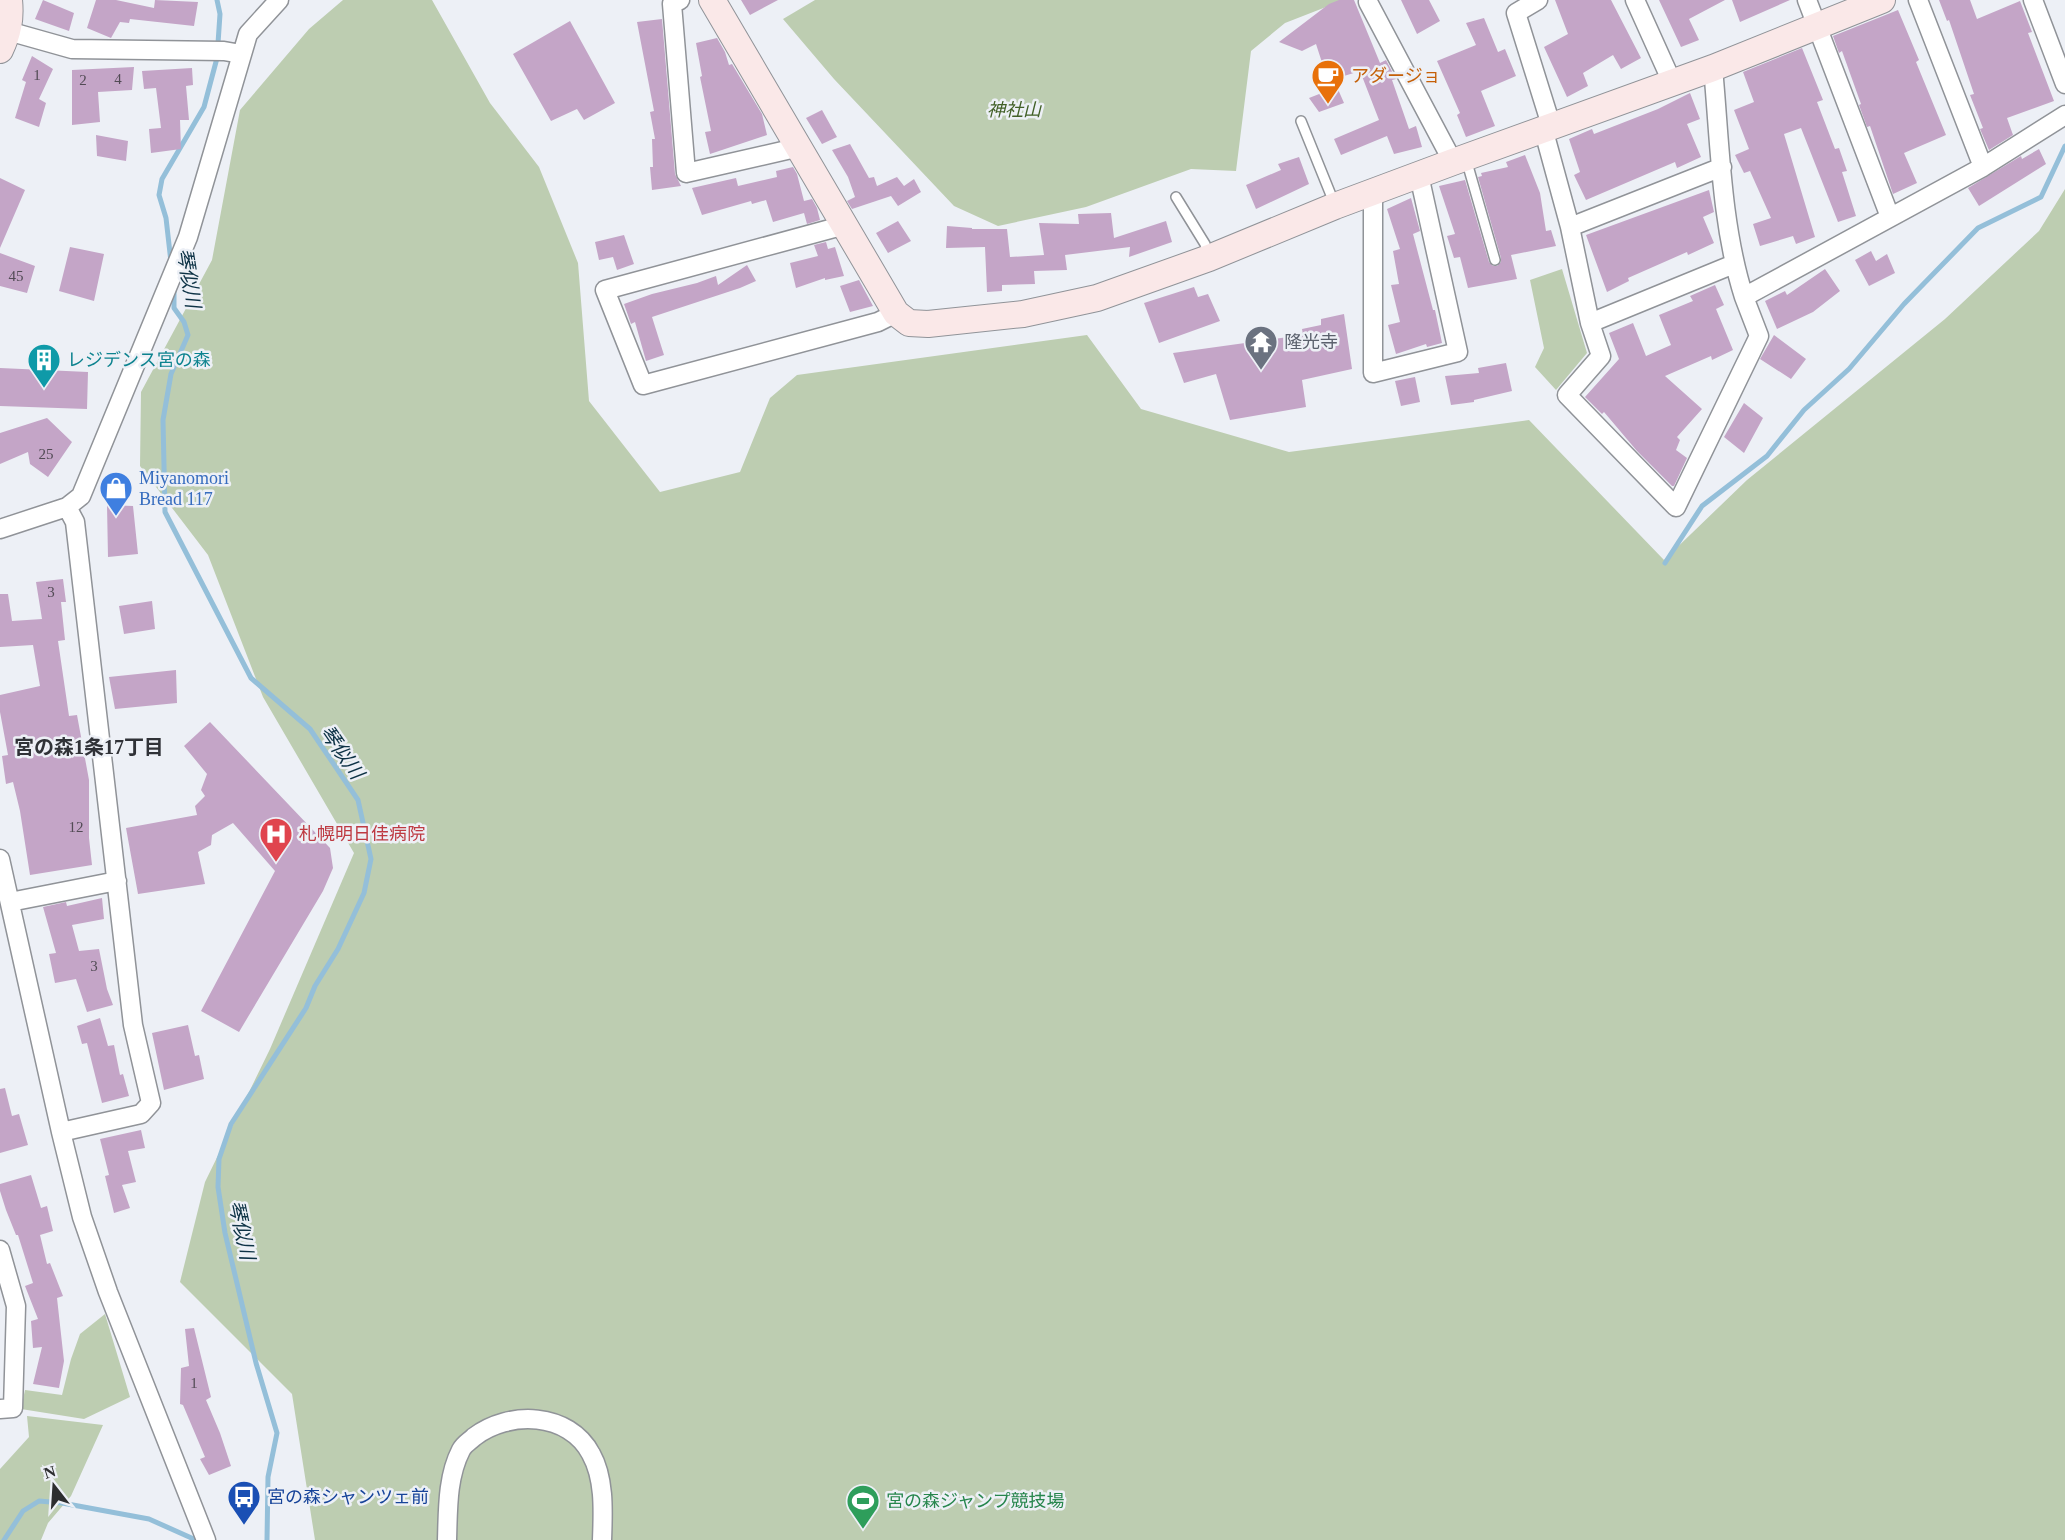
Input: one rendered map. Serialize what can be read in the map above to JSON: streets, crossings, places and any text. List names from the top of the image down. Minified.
{"districts":["宮の森1条17丁目"],"water":["琴似川"],"parks":["神社山"],"places":{"cafe":["アダージョ"],"temple":["隆光寺"],"building":["レジデンス宮の森"],"shop":["Miyanomori Bread 117"],"hospital":["札幌明日佳病院"],"bus stop":["宮の森シャンツェ前"],"sports":["宮の森ジャンプ競技場"]},"house_numbers":["1","4","2","45","25","3","12","3","1"],"north":"top"}
